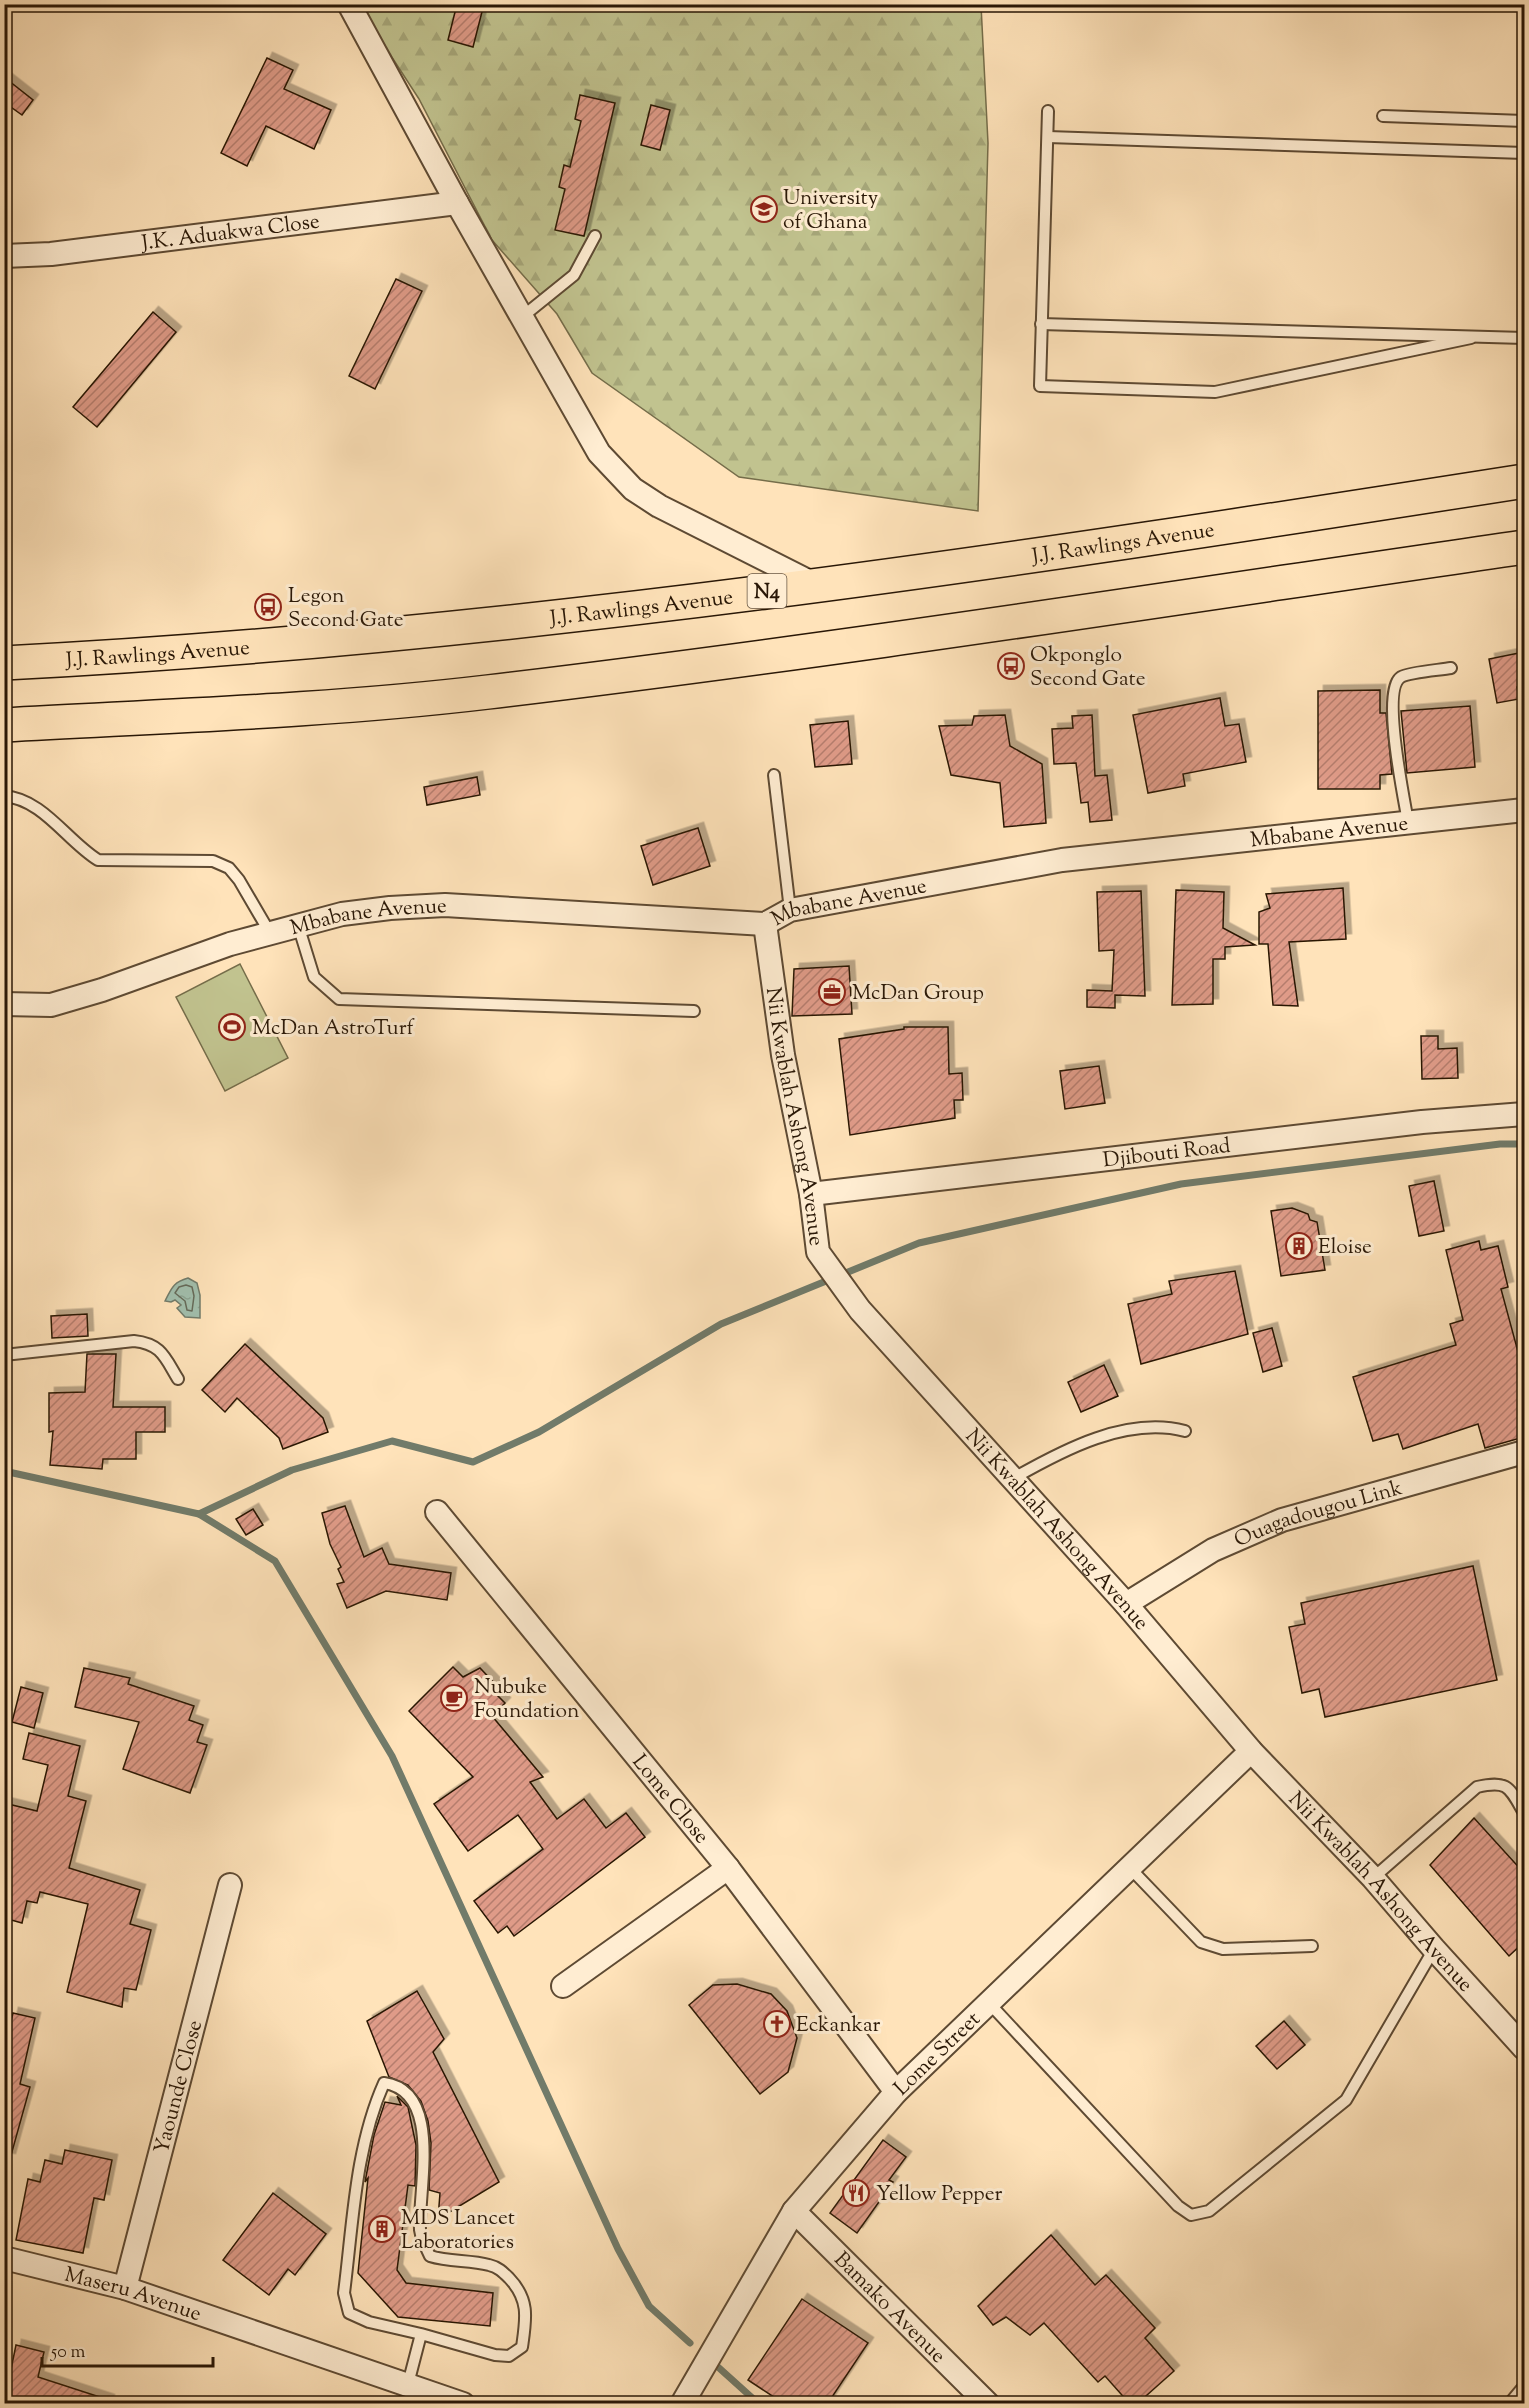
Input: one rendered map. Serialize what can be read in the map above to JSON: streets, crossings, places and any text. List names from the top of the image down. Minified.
{"streets":{"highway":["J.J. Rawlings Avenue","N4"],"street":["J.K. Aduakwa Close","Mbabane Avenue","Nii Kwablah Ashong Avenue","Djibouti Road","Ouagadougou Link","Lome Close","Lome Street","Yaounde Close","Maseru Avenue","Bamako Avenue"]},"crossings":[["Mbabane Avenue","Nii Kwablah Ashong Avenue"],["Nii Kwablah Ashong Avenue","Djibouti Road"],["Nii Kwablah Ashong Avenue","Ouagadougou Link"],["Nii Kwablah Ashong Avenue","Lome Street"],["Lome Close","Lome Street"],["Lome Street","Bamako Avenue"],["Yaounde Close","Maseru Avenue"]],"places":{"school or university":["University of Ghana"],"bus stop":["Legon Second Gate","Okponglo Second Gate"],"office":["McDan Group"],"sports":["McDan AstroTurf"],"building":["Eloise","MDS Lancet Laboratories"],"cafe":["Nubuke Foundation"],"church":["Eckankar"],"restaurant":["Yellow Pepper"]},"scale_bar":"50 m"}
